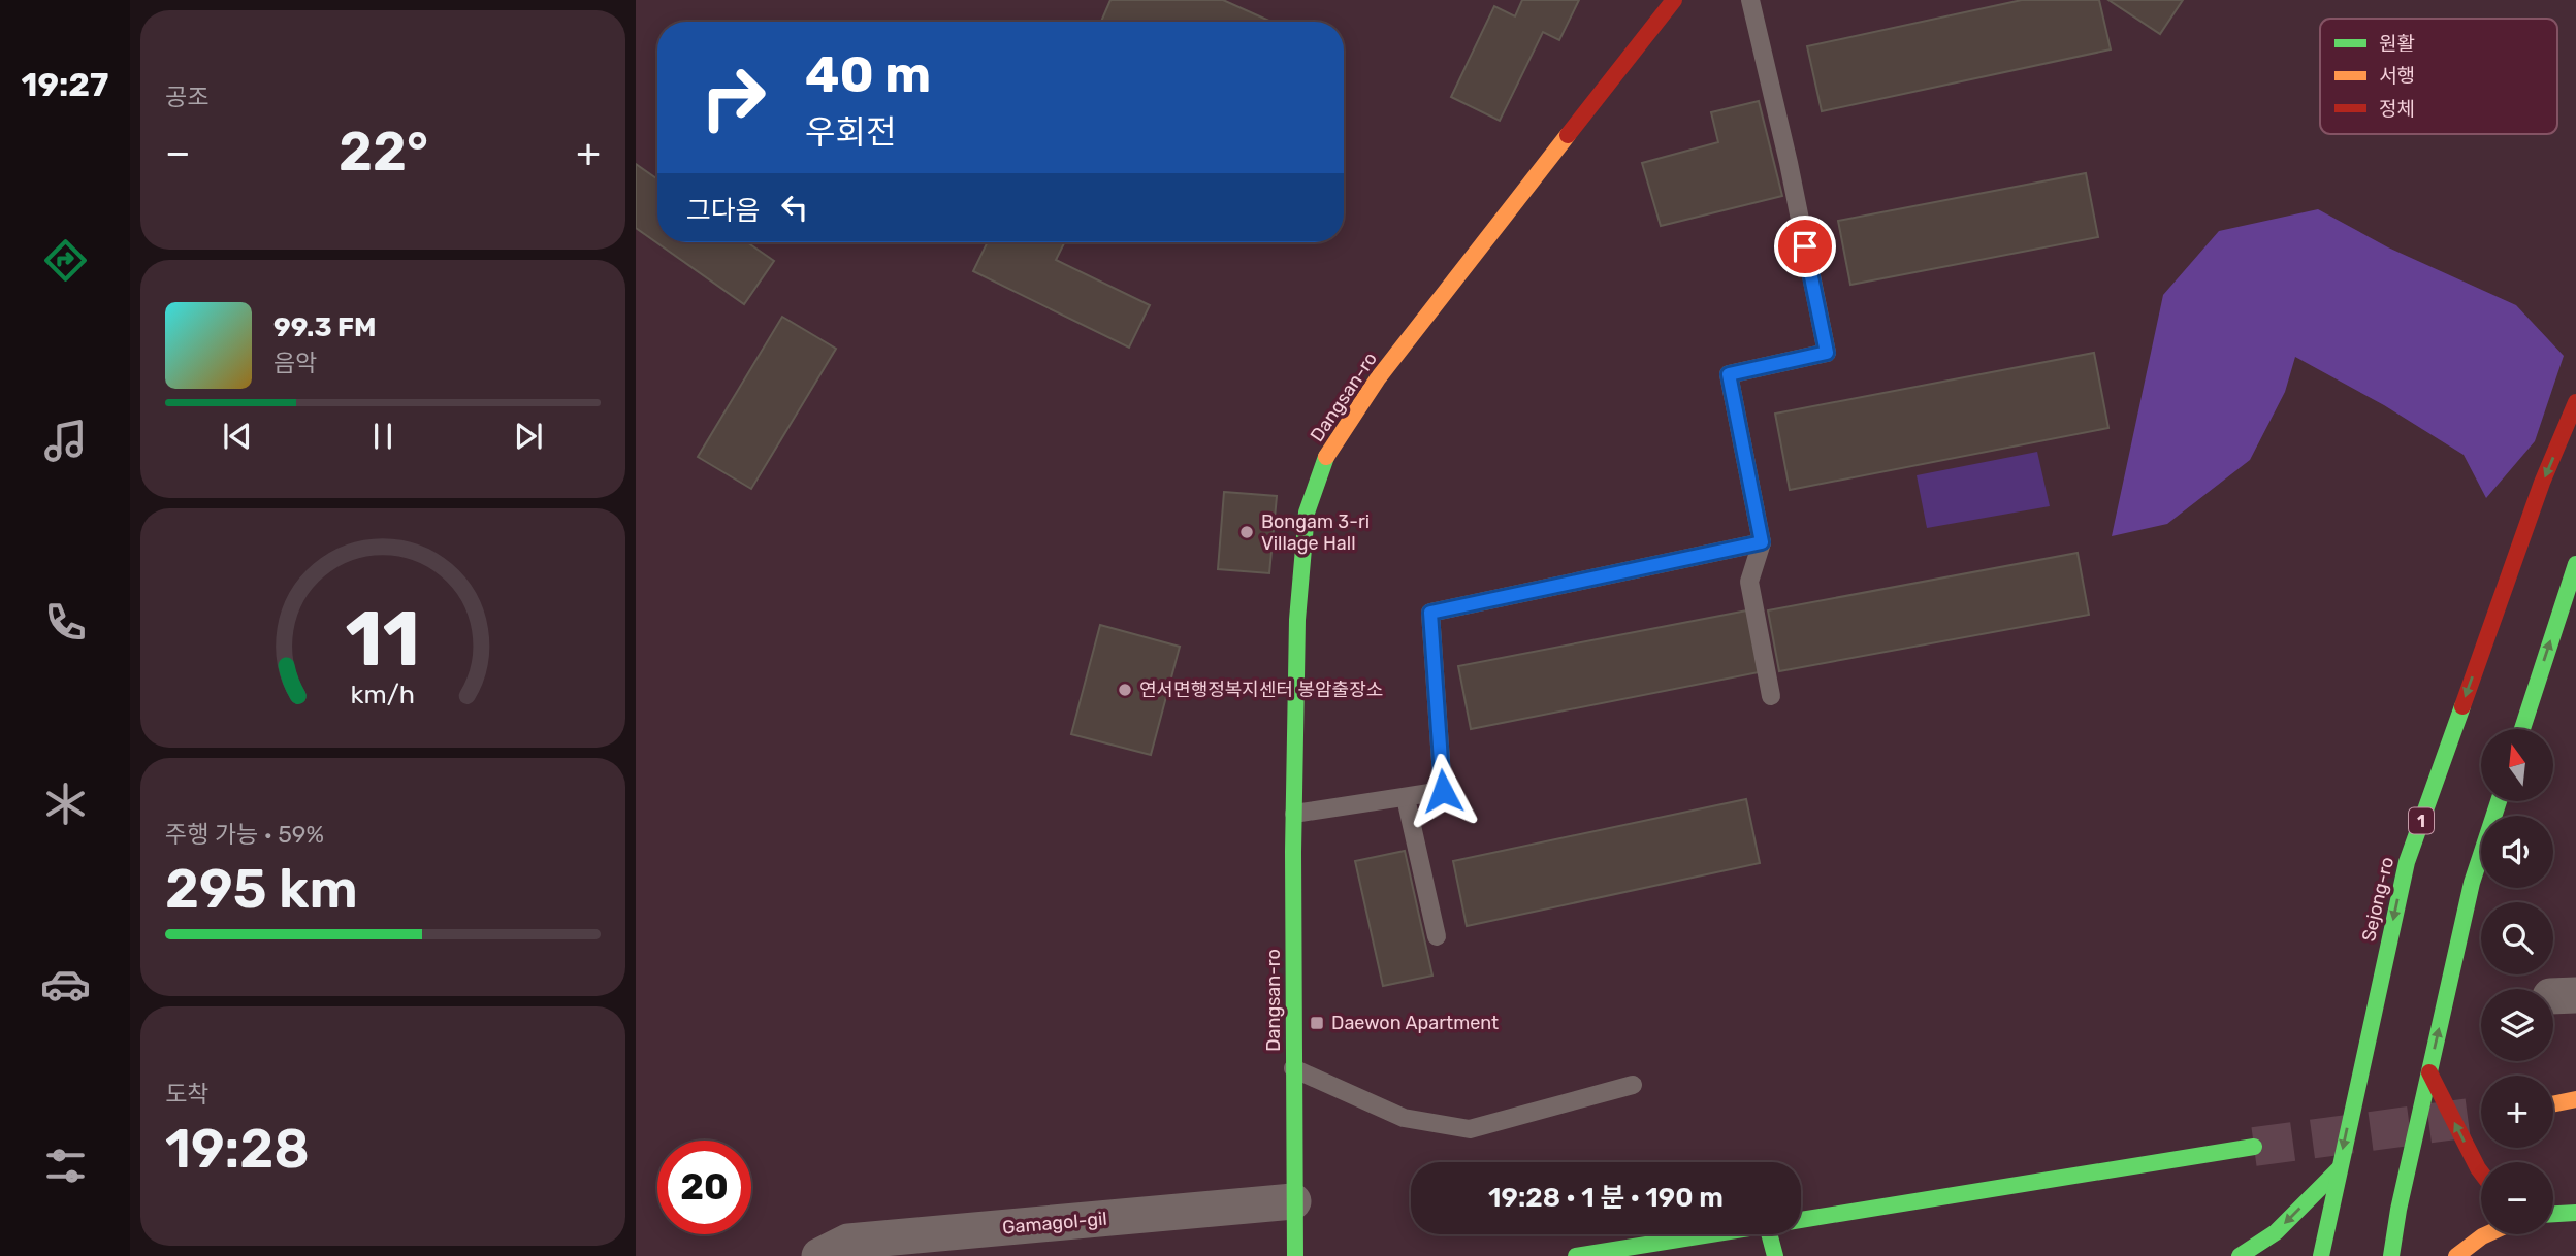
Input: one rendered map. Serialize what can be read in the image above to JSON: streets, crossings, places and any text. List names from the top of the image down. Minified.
{"streets":{"main road":["Dangsan-ro","1","Sejong-ro"],"street":["Gamagol-gil"]},"crossings":[["Dangsan-ro","Gamagol-gil"]],"places":{"other":["Bongam 3-ri Village Hall","연서면행정복지센터 봉암출장소"],"transit":["Daewon Apartment"]},"legend":["원활","서행","정체"],"north":"top","page":{"tabs":"19:27","tile":["공조",["주행 가능 · 59%","295 km"],["도착","19:28"]],"turn":["40 m","우회전"],"heat":["−","22°","+"],"then":"그다음","song":["99.3 FM","음악"],"map_buttons":["+","−"],"limit":"20","trip":"19:28 · 1 분 · 190 m","gauge":["11","km/h"]}}
